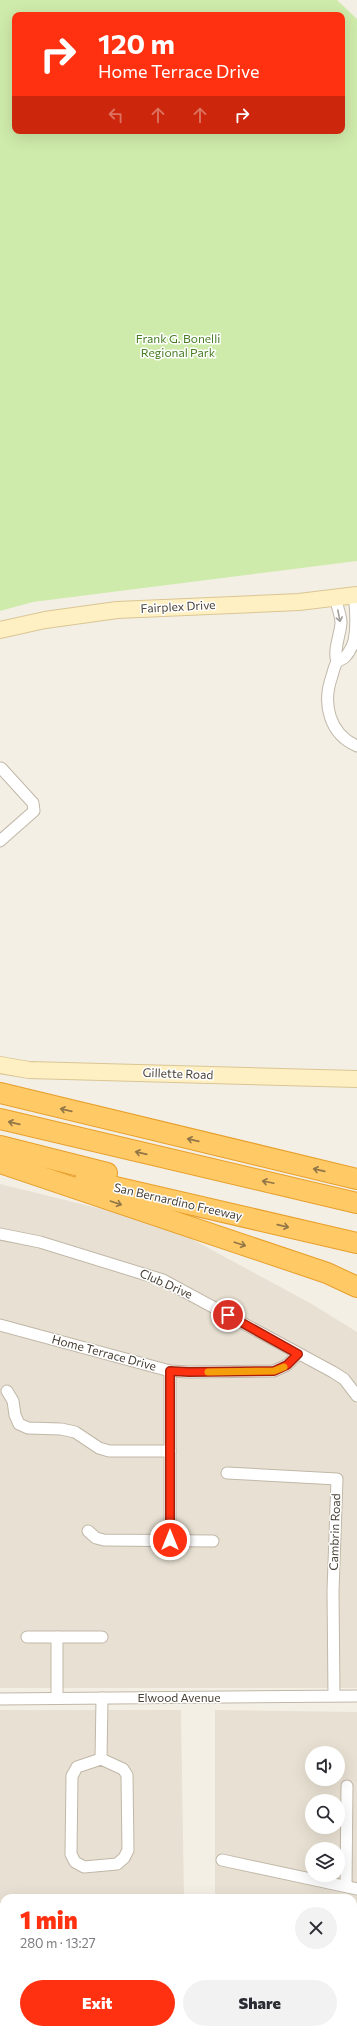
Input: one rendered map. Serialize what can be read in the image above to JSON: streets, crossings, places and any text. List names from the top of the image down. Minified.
{"streets":{"highway":["San Bernardino Freeway"],"main road":["Fairplex Drive","Gillette Road"],"street":["Club Drive","Home Terrace Drive","Cambrin Road","Elwood Avenue"]},"crossings":[["Club Drive","Home Terrace Drive"],["Cambrin Road","Elwood Avenue"]],"parks":["Frank G. Bonelli Regional Park"],"page":{"turn":["120 m","Home Terrace Drive"],"heading":["1 min","280 m · 13:27"],"buttons":["Exit","Share"]}}
